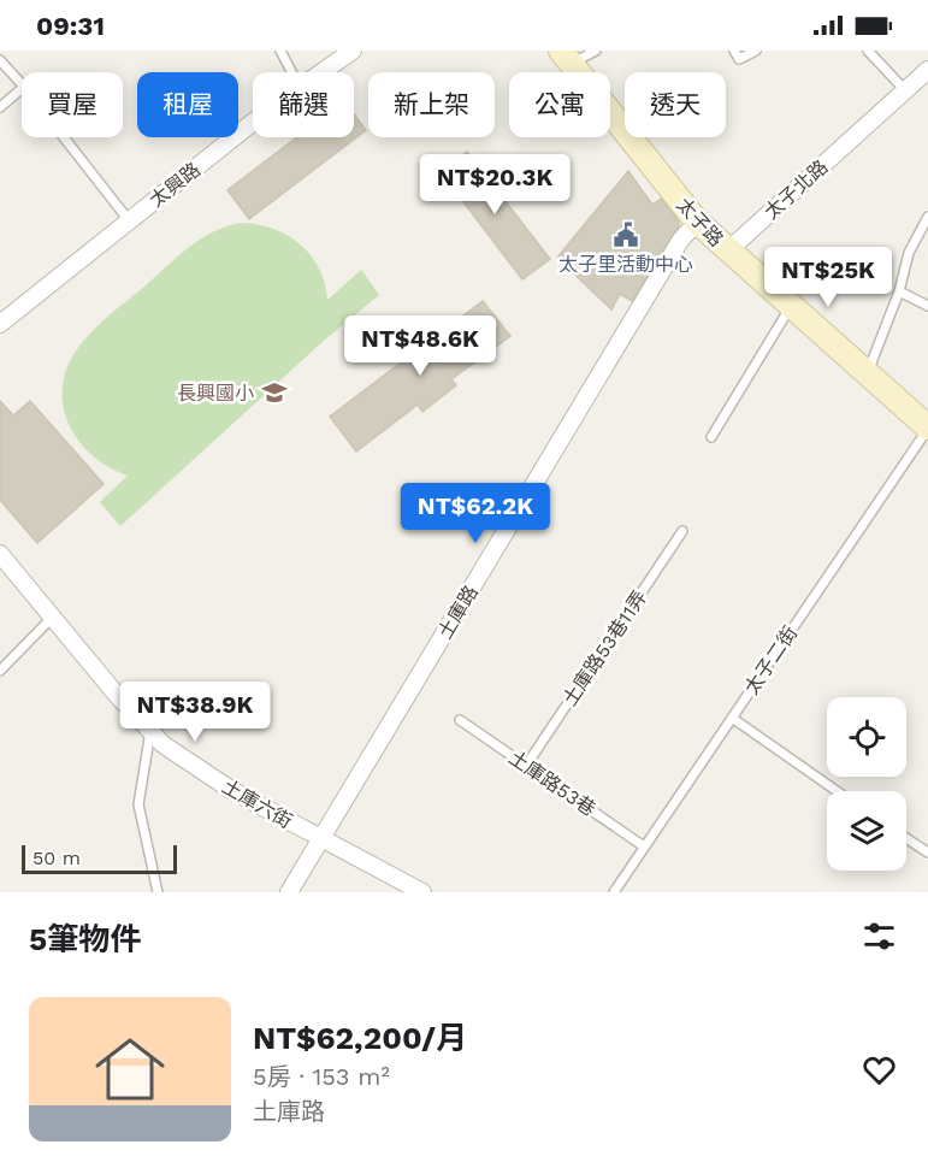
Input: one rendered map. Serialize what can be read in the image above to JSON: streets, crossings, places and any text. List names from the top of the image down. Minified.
{"streets":{"street":["太興路","太子北路","太子路","土庫路","土庫六街"],"lane":["土庫路53巷11弄","太子二街","土庫路53巷"]},"crossings":[["太子北路","太子路"],["太子路","土庫路"],["太子路","太子二街"],["土庫路","土庫六街"],["土庫路53巷11弄","土庫路53巷"],["太子二街","土庫路53巷"]],"places":{"public building":["太子里活動中心"],"school or university":["長興國小"]},"scale_bar":"50 m","page":{"status":"09:31","chip":["買屋","租屋","篩選","新上架","公寓","透天"],"price":["NT$20.3K","NT$25K","NT$48.6K","NT$62.2K","NT$38.9K"],"scale":"50 m","heading":"5筆物件","list":[{"name":"NT$62,200/月","note":"5房 · 153 m² · 土庫路"}]}}
